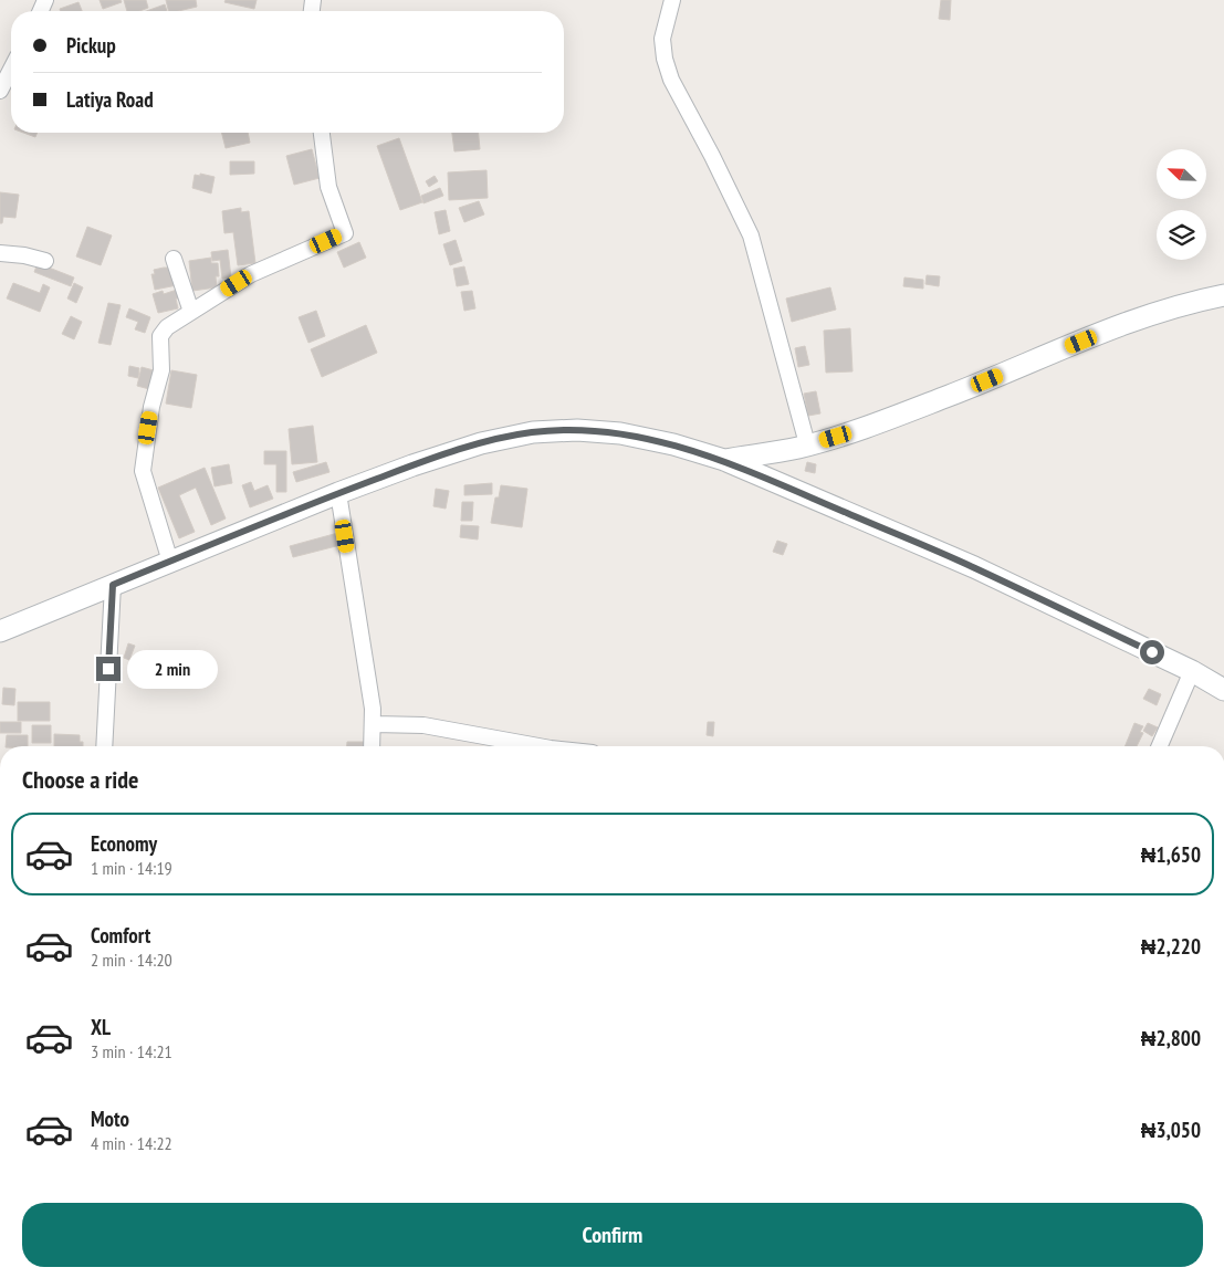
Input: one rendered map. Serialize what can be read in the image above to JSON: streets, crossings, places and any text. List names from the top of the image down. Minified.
{"north":"top left","page":{"banner":["Pickup","Latiya Road"],"bubble":"2 min","heading":"Choose a ride","list":[{"name":"Economy","note":"1 min · 14:19","value":"₦1,650"},{"name":"Comfort","note":"2 min · 14:20","value":"₦2,220"},{"name":"XL","note":"3 min · 14:21","value":"₦2,800"},{"name":"Moto","note":"4 min · 14:22","value":"₦3,050"}],"buttons":"Confirm"}}
